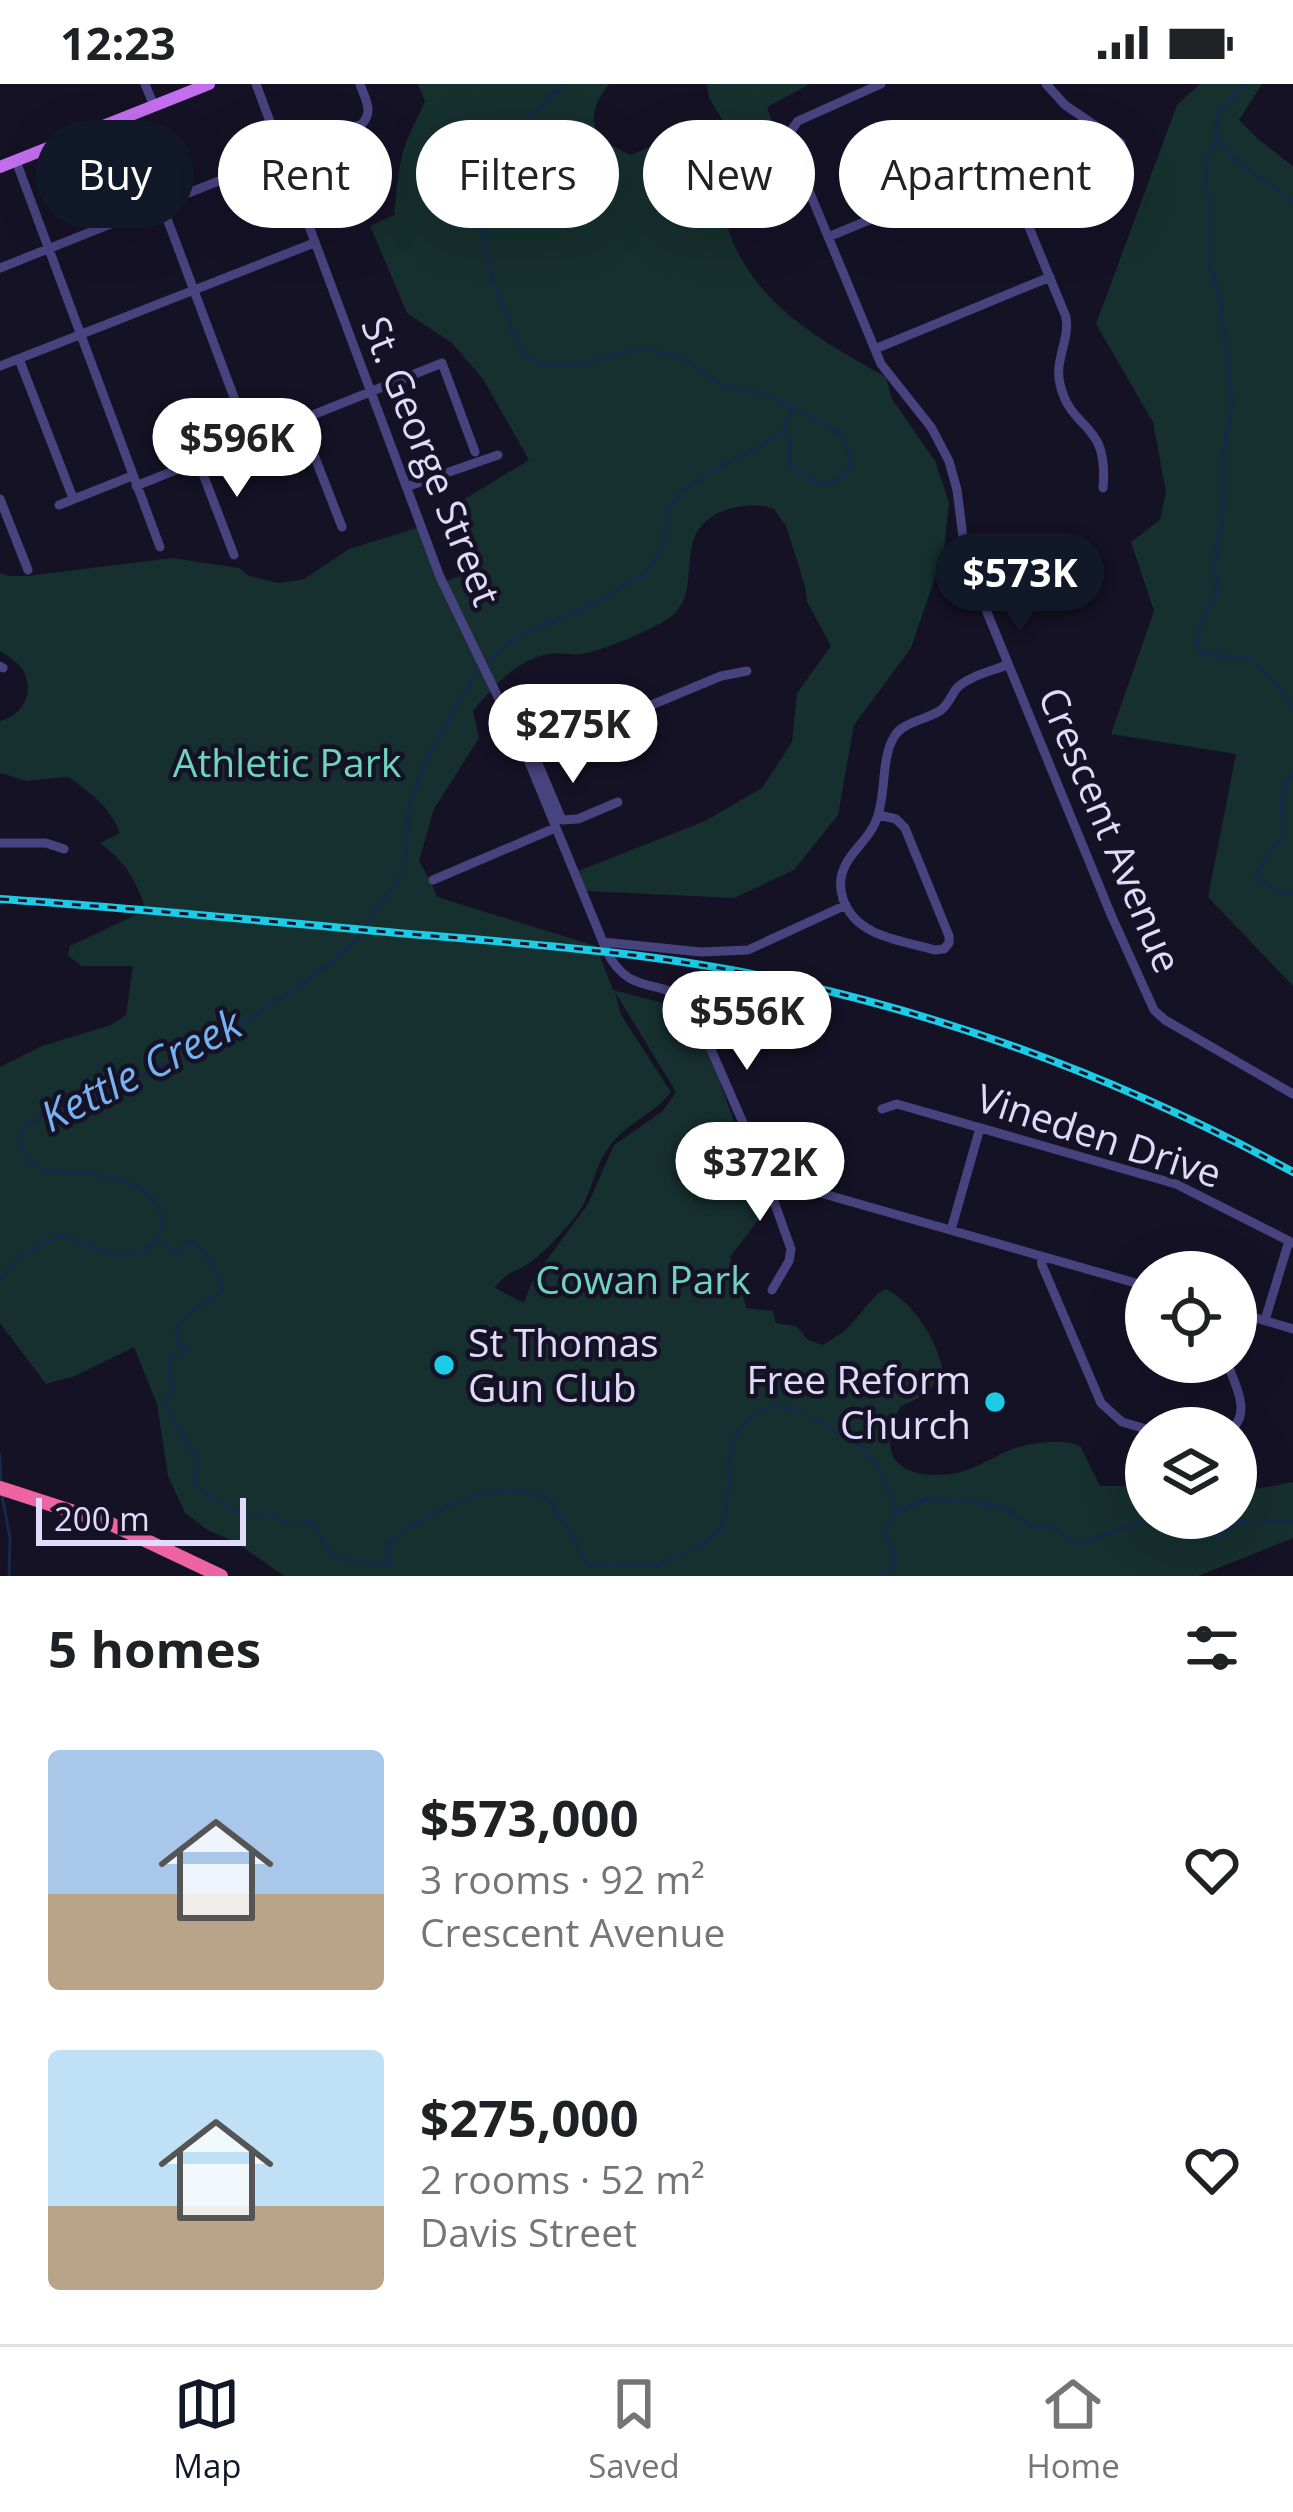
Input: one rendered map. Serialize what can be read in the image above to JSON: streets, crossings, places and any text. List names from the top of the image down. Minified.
{"streets":{"street":["St. George Street","Crescent Avenue","Vineden Drive"]},"water":["Kettle Creek"],"parks":["Athletic Park","Cowan Park"],"places":["St Thomas Gun Club","Free Reform Church"],"scale_bar":"200 m","page":{"status":"12:23","chip":["Buy","Rent","Filters","New","Apartment"],"price":["$596K","$573K","$275K","$556K","$372K"],"scale":"200 m","heading":"5 homes","list":[{"name":"$573,000","note":"3 rooms · 92 m² · Crescent Avenue"},{"name":"$275,000","note":"2 rooms · 52 m² · Davis Street"}],"tabs":["Map","Saved","Home"]}}
